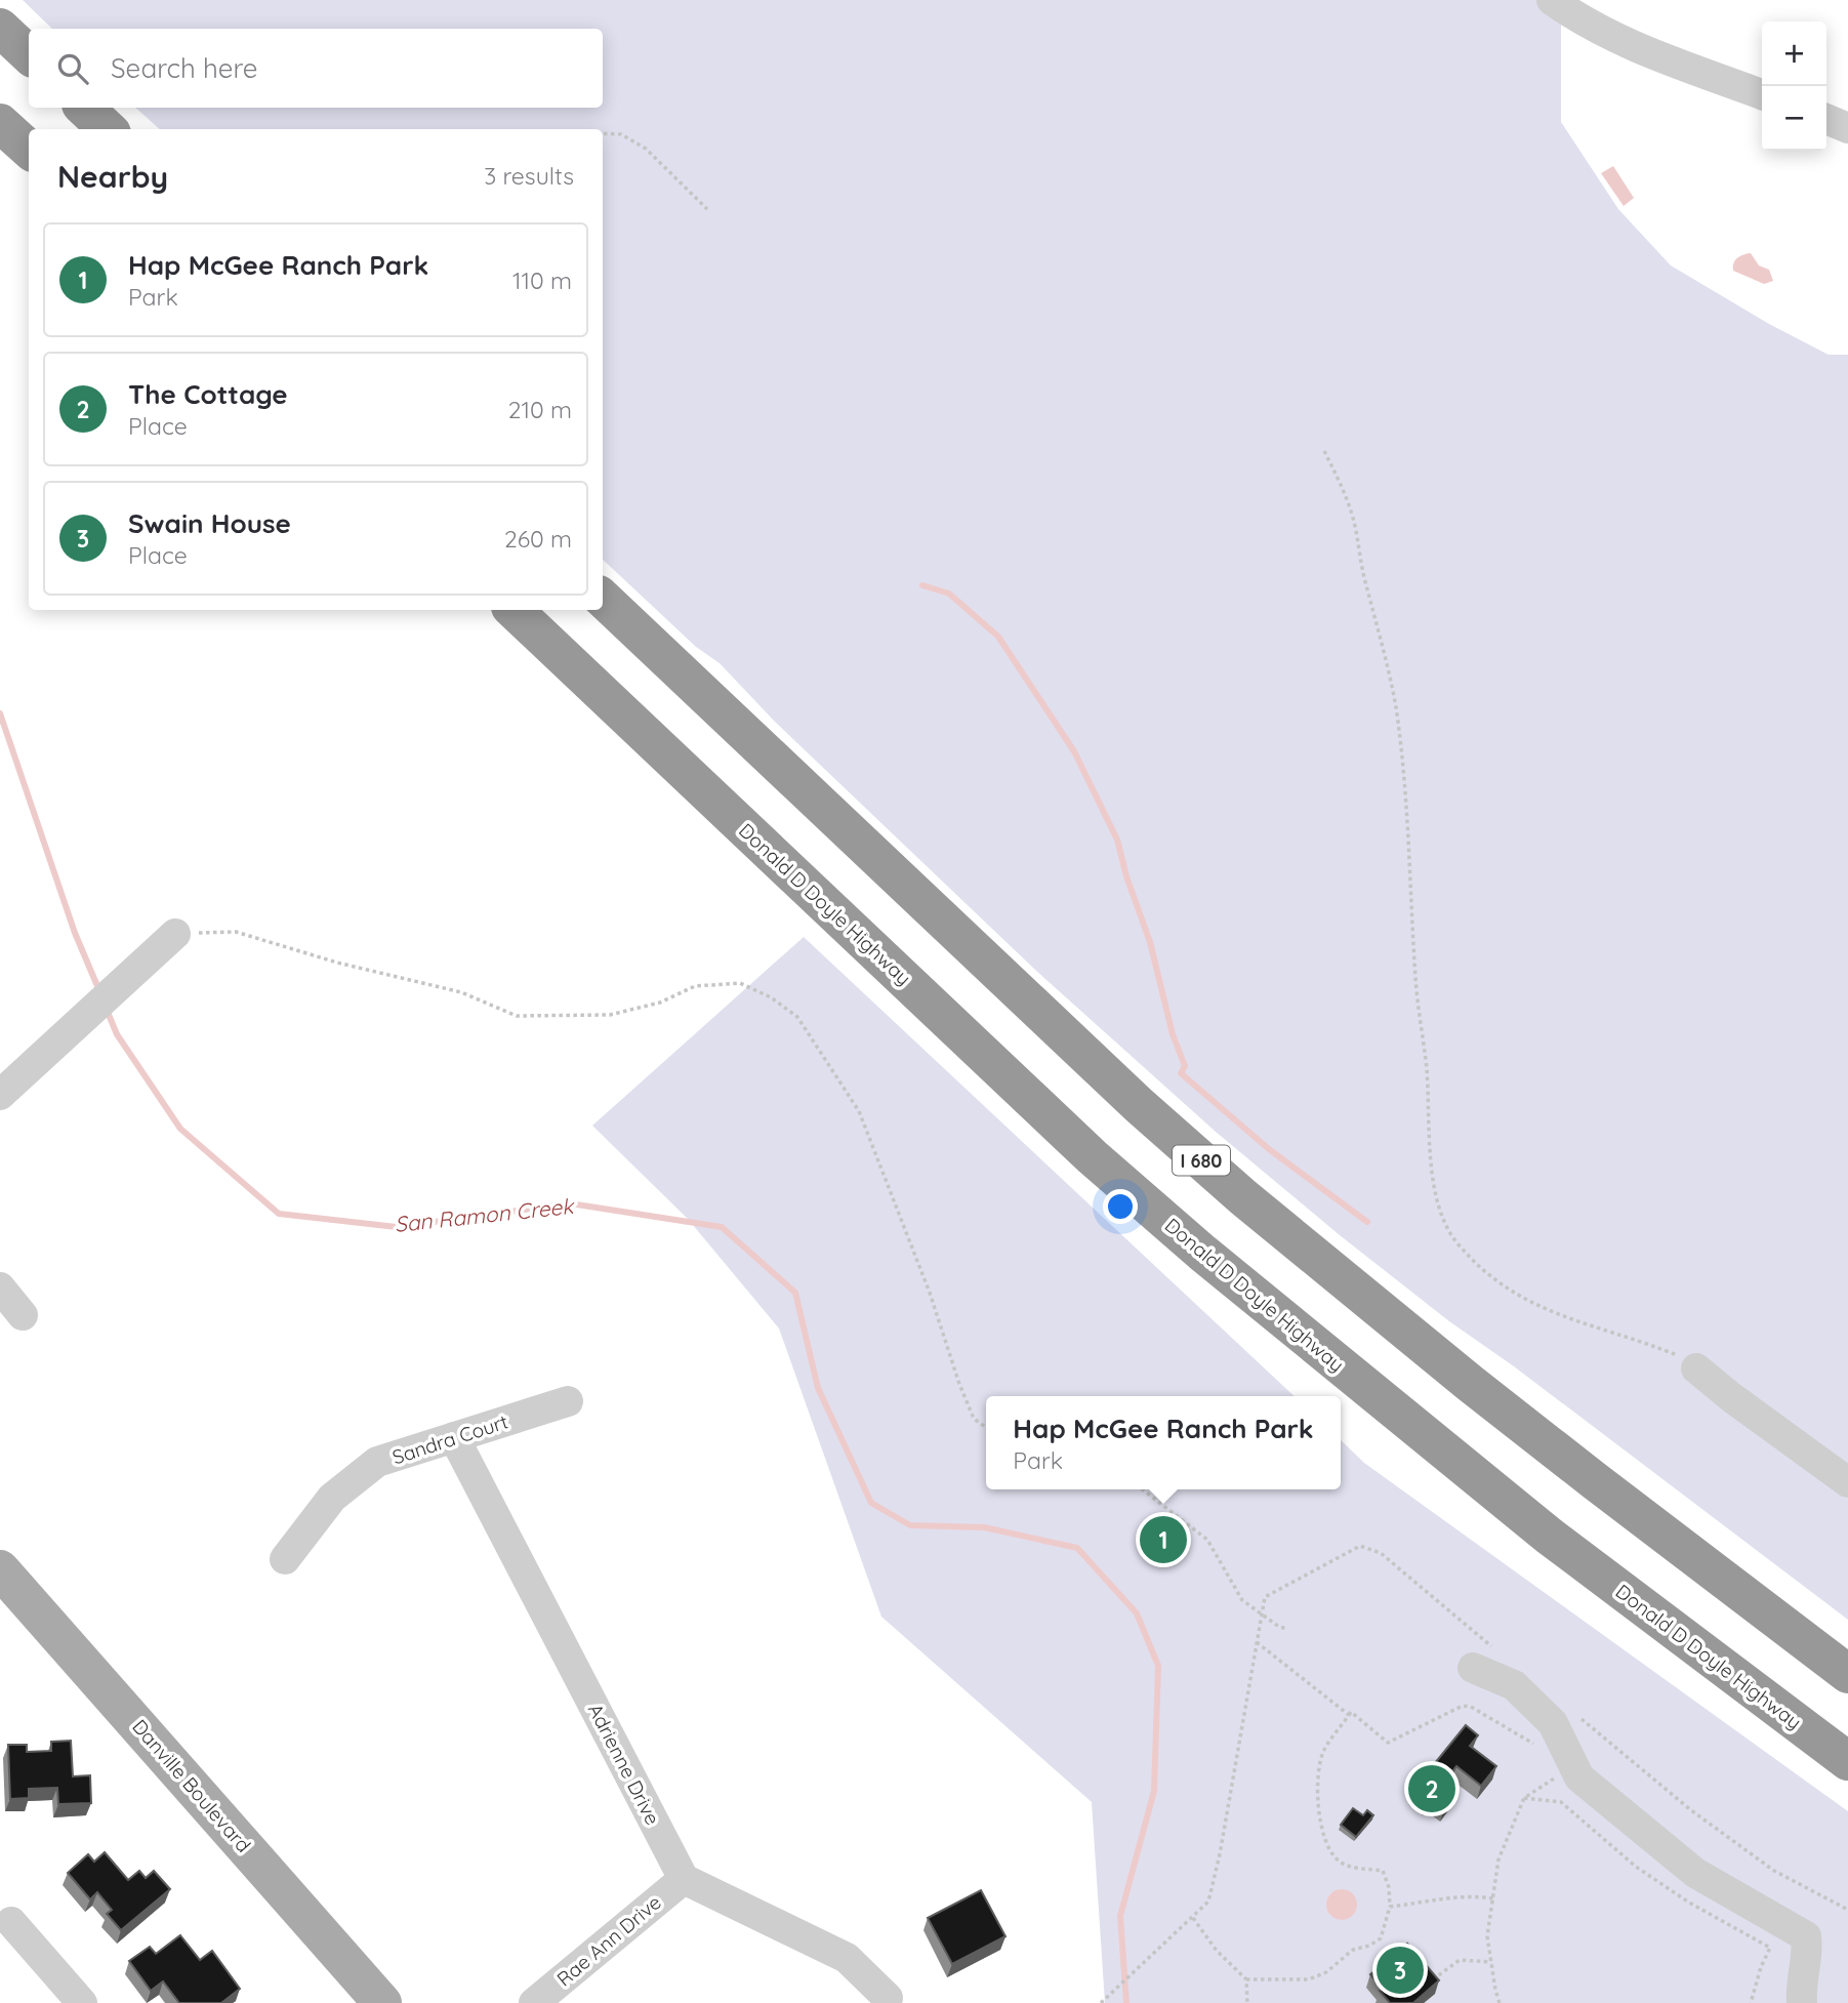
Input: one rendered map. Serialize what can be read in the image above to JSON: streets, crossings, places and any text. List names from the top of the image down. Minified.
{"streets":{"highway":["Donald D Doyle Highway","I 680"],"main road":["Danville Boulevard"],"street":["Sandra Court","Adrienne Drive","Rae Ann Drive"]},"crossings":[["Sandra Court","Adrienne Drive"],["Adrienne Drive","Rae Ann Drive"]],"water":["San Ramon Creek"],"page":{"map_buttons":["+","−"],"search":"Search here","heading":["Nearby","3 results"],"list":[{"mark":"1","name":"Hap McGee Ranch Park","note":"Park","value":"110 m"},{"mark":"2","name":"The Cottage","note":"Place","value":"210 m"},{"mark":"3","name":"Swain House","note":"Place","value":"260 m"}],"popup":["Hap McGee Ranch Park","Park"],"pins":["1","2","3"]}}
